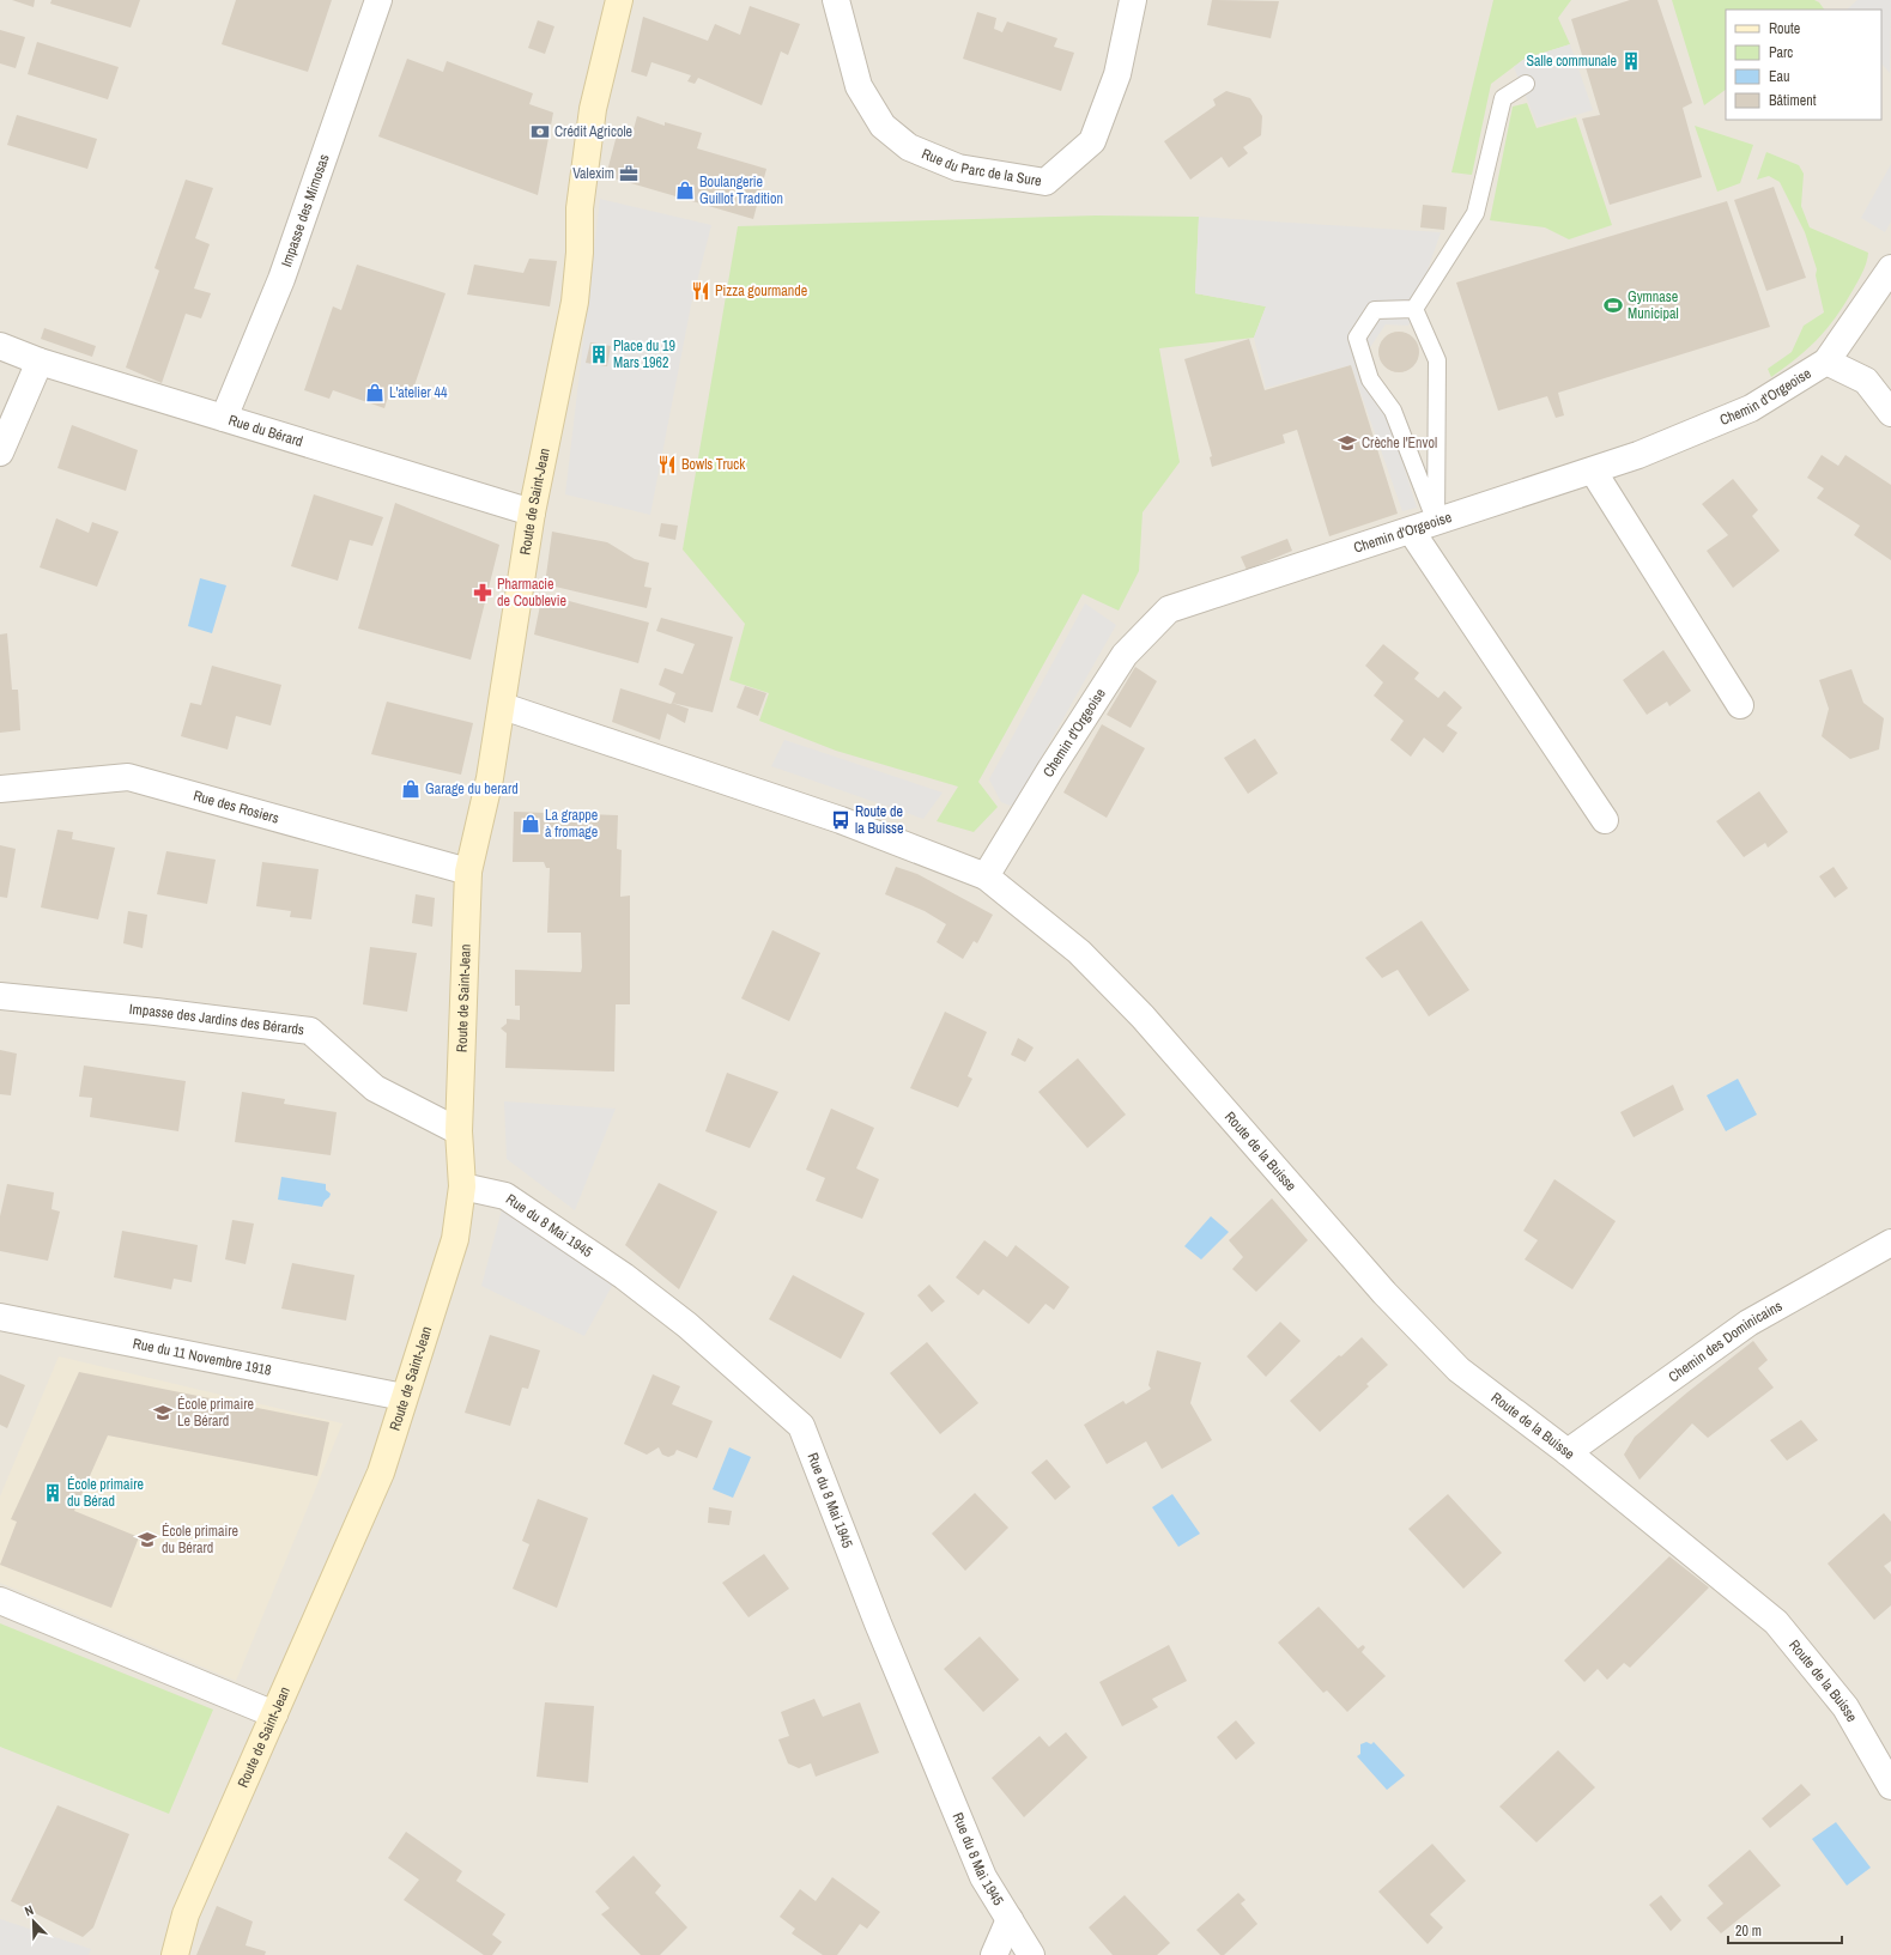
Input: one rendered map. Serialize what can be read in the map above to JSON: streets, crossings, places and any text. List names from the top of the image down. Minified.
{"streets":{"main road":["Route de Saint-Jean"],"street":["Rue du Parc de la Sure","Impasse des Mimosas","Chemin d'Orgeoise","Rue du Bérard","Rue des Rosiers","Impasse des Jardins des Bérards","Route de la Buisse","Rue du 8 Mai 1945","Chemin des Dominicains","Rue du 11 Novembre 1918"]},"crossings":[["Impasse des Mimosas","Rue du Bérard"],["Chemin d'Orgeoise","Route de la Buisse"],["Rue du Bérard","Route de Saint-Jean"],["Route de Saint-Jean","Rue des Rosiers"],["Route de Saint-Jean","Impasse des Jardins des Bérards"],["Route de Saint-Jean","Route de la Buisse"],["Route de Saint-Jean","Rue du 8 Mai 1945"],["Route de Saint-Jean","Rue du 11 Novembre 1918"],["Route de la Buisse","Chemin des Dominicains"]],"places":{"building":["Salle communale","Place du 19 Mars 1962","École primaire du Bérad"],"bank":["Crédit Agricole"],"office":["Valexim"],"shop":["Boulangerie Guillot Tradition","L'atelier 44","Garage du berard","La grappe à fromage"],"restaurant":["Pizza gourmande","Bowls Truck"],"sports":["Gymnase Municipal"],"school or university":["Crèche l'Envol","École primaire Le Bérard","École primaire du Bérard"],"pharmacy":["Pharmacie de Coublevie"],"bus stop":["Route de la Buisse"]},"legend":["Route","Parc","Eau","Bâtiment"],"scale_bar":"20 m","north":"top left"}
